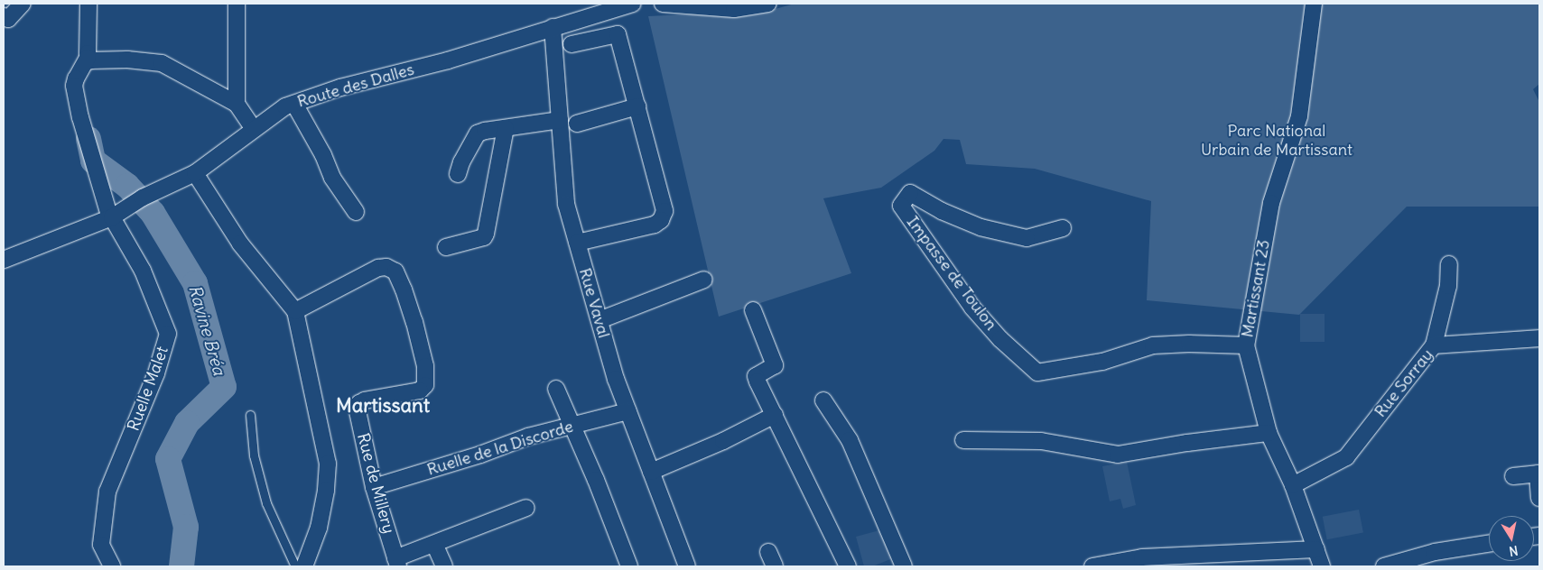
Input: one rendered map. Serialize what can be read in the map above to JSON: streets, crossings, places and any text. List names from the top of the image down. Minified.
{"streets":{"street":["Route des Dalles","Impasse de Toulon","Martissant 23","Rue Vaval","Rue Sorray","Ruelle Malet","Ruelle de la Discorde","Rue de Millery"]},"crossings":[["Route des Dalles","Rue Vaval"],["Route des Dalles","Ruelle Malet"],["Impasse de Toulon","Martissant 23"],["Martissant 23","Rue Sorray"],["Rue Vaval","Ruelle de la Discorde"],["Ruelle de la Discorde","Rue de Millery"]],"districts":["Martissant"],"water":["Ravine Bréa"],"parks":["Parc National Urbain de Martissant"],"north":"bottom"}
